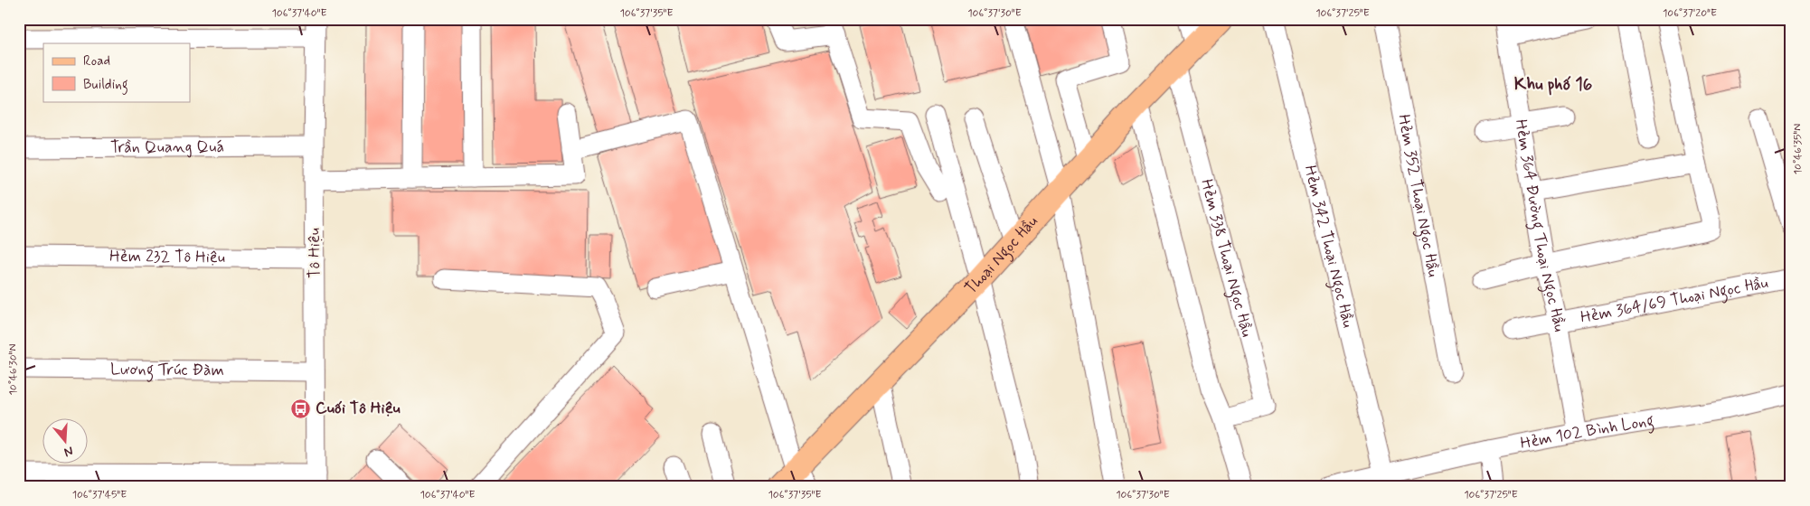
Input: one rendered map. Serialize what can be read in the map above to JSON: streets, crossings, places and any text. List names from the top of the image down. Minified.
{"streets":{"main road":["Thoại Ngọc Hầu"],"street":["Trần Quang Quá","Hẻm 352 Thoại Ngọc Hầu","Hẻm 364 Đường Thoại Ngọc Hầu","Hẻm 342 Thoại Ngọc Hầu","Tô Hiệu","Hẻm 232 Tô Hiệu","Hẻm 338 Thoại Ngọc Hầu","Hẻm 364/69 Thoại Ngọc Hầu","Lương Trúc Đàm","Hẻm 102 Bình Long"]},"crossings":[["Trần Quang Quá","Tô Hiệu"],["Hẻm 364 Đường Thoại Ngọc Hầu","Hẻm 364/69 Thoại Ngọc Hầu"],["Hẻm 364 Đường Thoại Ngọc Hầu","Hẻm 102 Bình Long"],["Hẻm 342 Thoại Ngọc Hầu","Hẻm 102 Bình Long"],["Tô Hiệu","Hẻm 232 Tô Hiệu"],["Tô Hiệu","Lương Trúc Đàm"],["Thoại Ngọc Hầu","Hẻm 338 Thoại Ngọc Hầu"]],"districts":["Khu phố 16"],"places":{"bus stop":["Cuối Tô Hiệu"]},"legend":["Road","Building"],"north":"bottom","coordinates":["106°37'40\"E","106°37'35\"E","106°37'30\"E","106°37'25\"E","106°37'20\"E","10°46'35\"N","10°46'30\"N","106°37'45\"E"]}
